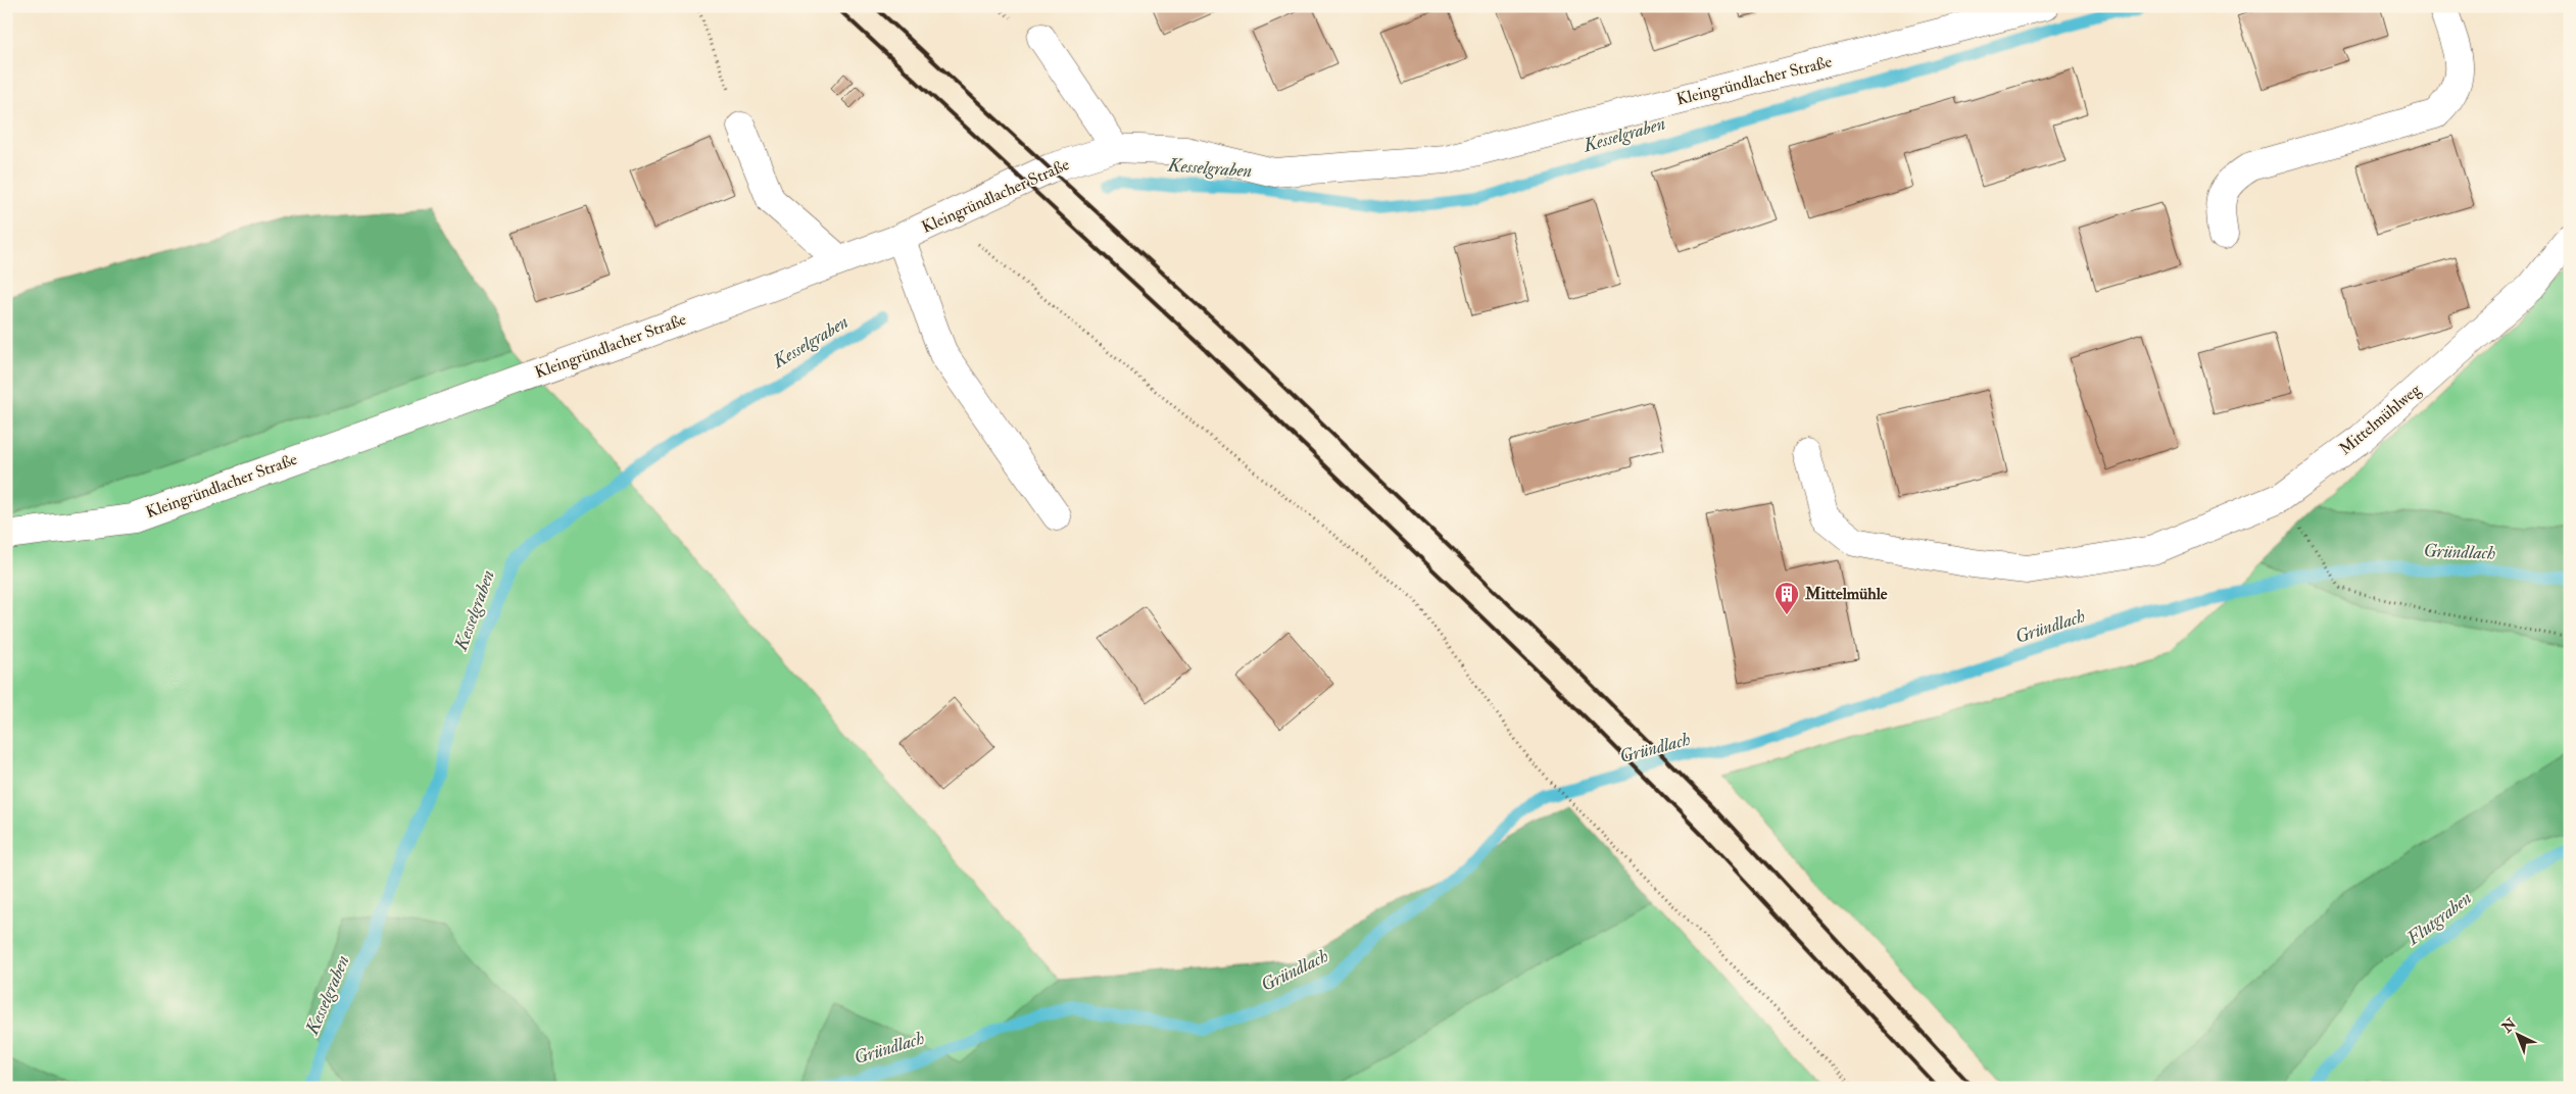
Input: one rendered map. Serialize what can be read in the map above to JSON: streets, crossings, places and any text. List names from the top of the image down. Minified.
{"streets":{"street":["Kleingründlacher Straße","Mittelmühlweg"]},"water":["Kesselgraben","Gründlach","Flutgraben"],"places":{"building":["Mittelmühle"]},"north":"top left"}
